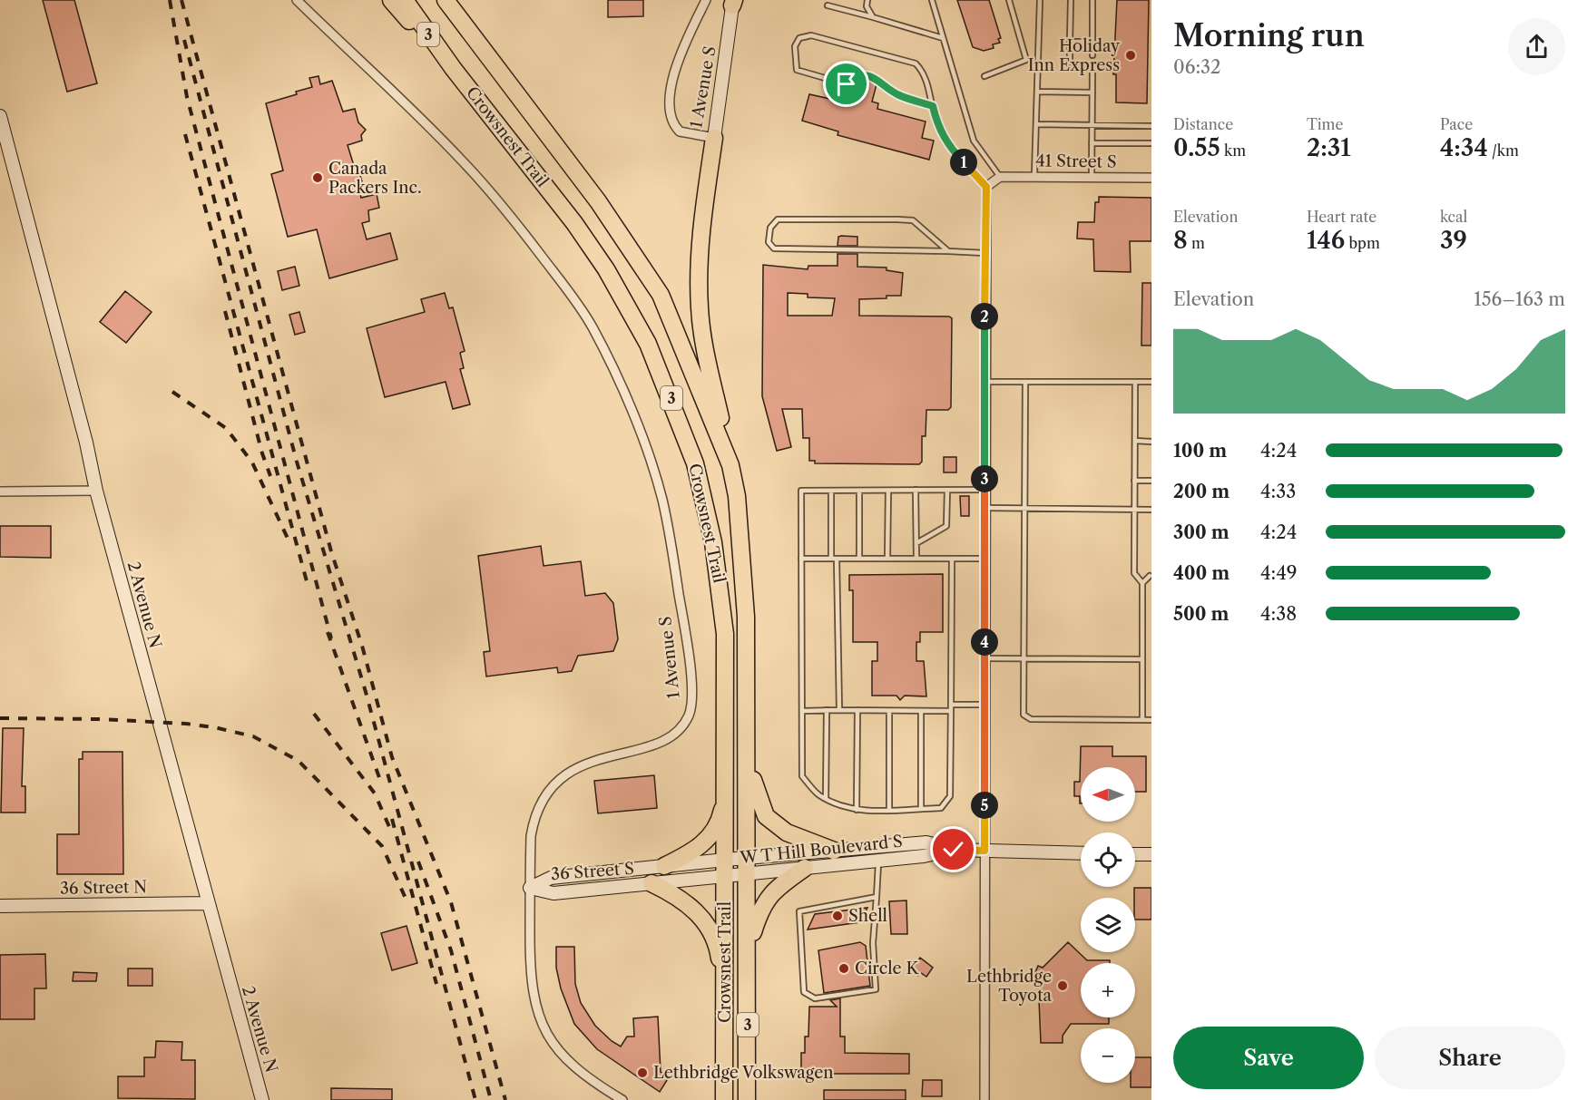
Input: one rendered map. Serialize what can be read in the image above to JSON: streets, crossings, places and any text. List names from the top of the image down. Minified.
{"streets":{"highway":["3","Crowsnest Trail"],"street":["1 Avenue S","41 Street S","2 Avenue N","W T Hill Boulevard S","36 Street S","36 Street N"]},"crossings":[["1 Avenue S","36 Street S"],["Crowsnest Trail","W T Hill Boulevard S"],["Crowsnest Trail","36 Street S"],["2 Avenue N","36 Street N"]],"places":["Holiday Inn Express","Canada Packers Inc.","Shell","Circle K","Lethbridge Toyota","Lethbridge Volkswagen"],"north":"left","page":{"heading":["Morning run","06:32"],"stats":[["Distance","0.55 km"],["Time","2:31"],["Pace","4:34 /km"],["Elevation","8 m"],["Heart rate","146 bpm"],["kcal","39"]],"pins":["1","2","3","4","5"],"chart":["Elevation","156–163 m"],"list":[{"name":"100 m","note":"4:24"},{"name":"200 m","note":"4:33"},{"name":"300 m","note":"4:24"},{"name":"400 m","note":"4:49"},{"name":"500 m","note":"4:38"}],"map_buttons":["+","−"],"buttons":["Save","Share"]}}
